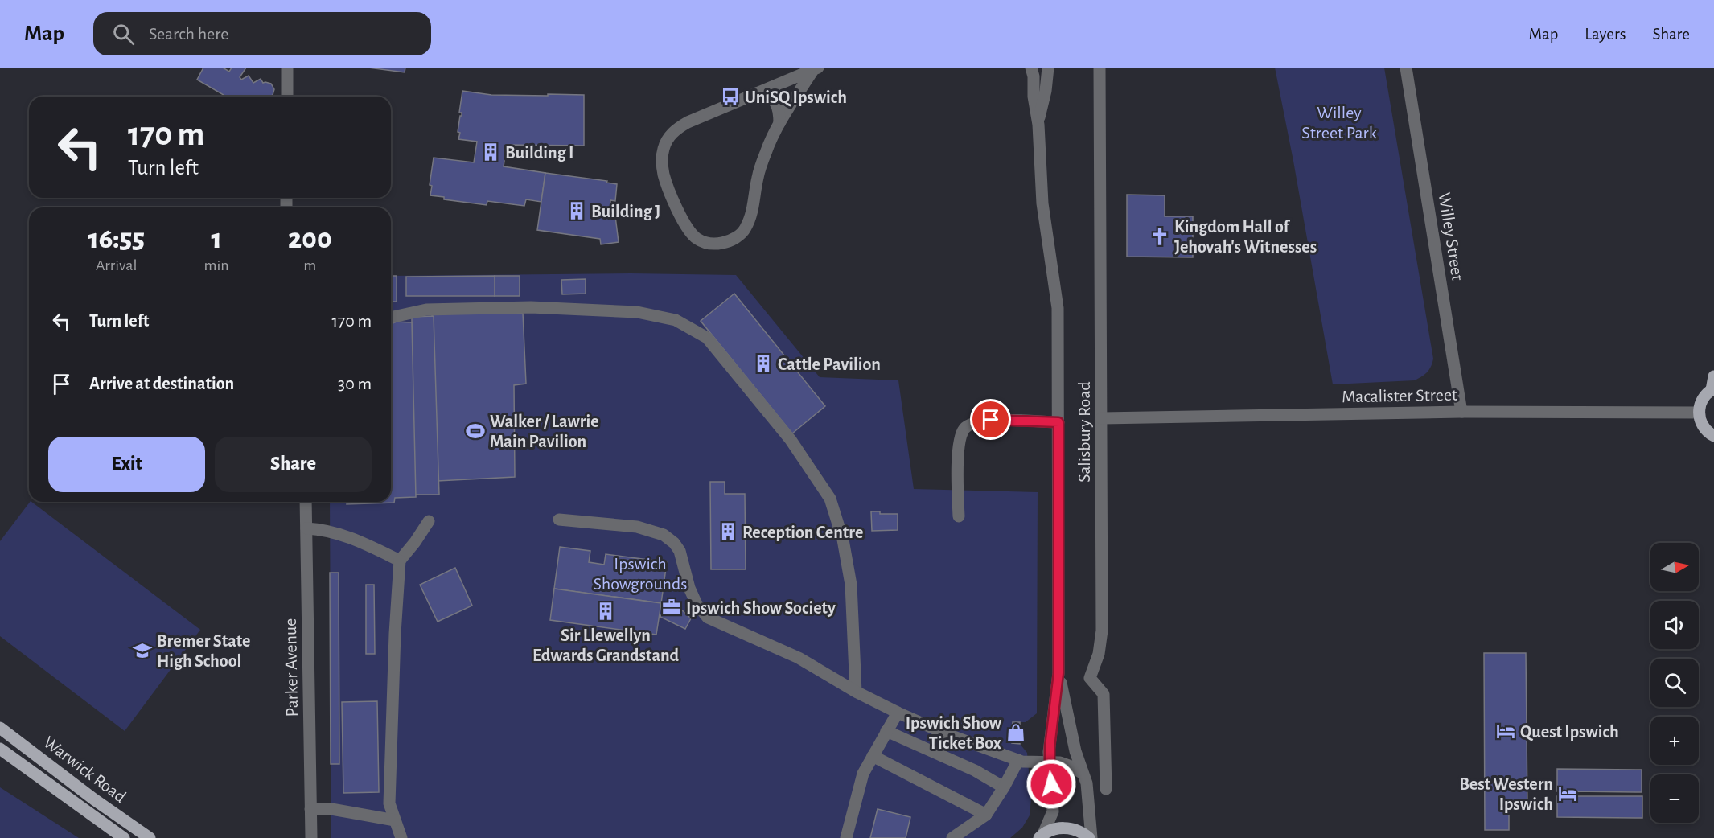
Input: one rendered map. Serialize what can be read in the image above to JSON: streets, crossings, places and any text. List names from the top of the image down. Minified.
{"streets":{"main road":["Warwick Road"],"street":["Willey Street","Macalister Street","Salisbury Road","Parker Avenue"]},"crossings":[["Willey Street","Macalister Street"],["Macalister Street","Salisbury Road"]],"parks":["Willey Street Park","Ipswich Showgrounds"],"places":{"bus stop":["UniSQ Ipswich"],"building":["Building I","Building J","Cattle Pavilion","Reception Centre","Sir Llewellyn Edwards Grandstand"],"church":["Kingdom Hall of Jehovah's Witnesses"],"sports":["Walker / Lawrie Main Pavilion"],"office":["Ipswich Show Society"],"school or university":["Bremer State High School"],"hotel":["Quest Ipswich","Best Western Ipswich"],"shop":["Ipswich Show Ticket Box"]},"north":"right","page":{"header":"Map","search":"Search here","nav":["Map","Layers","Share"],"turn":["170 m","Turn left"],"eta":["16:55","Arrival","1","min","200","m"],"list":[{"name":"Turn left","value":"170 m"},{"name":"Arrive at destination","value":"30 m"}],"buttons":["Exit","Share"],"map_buttons":["+","−"]}}
